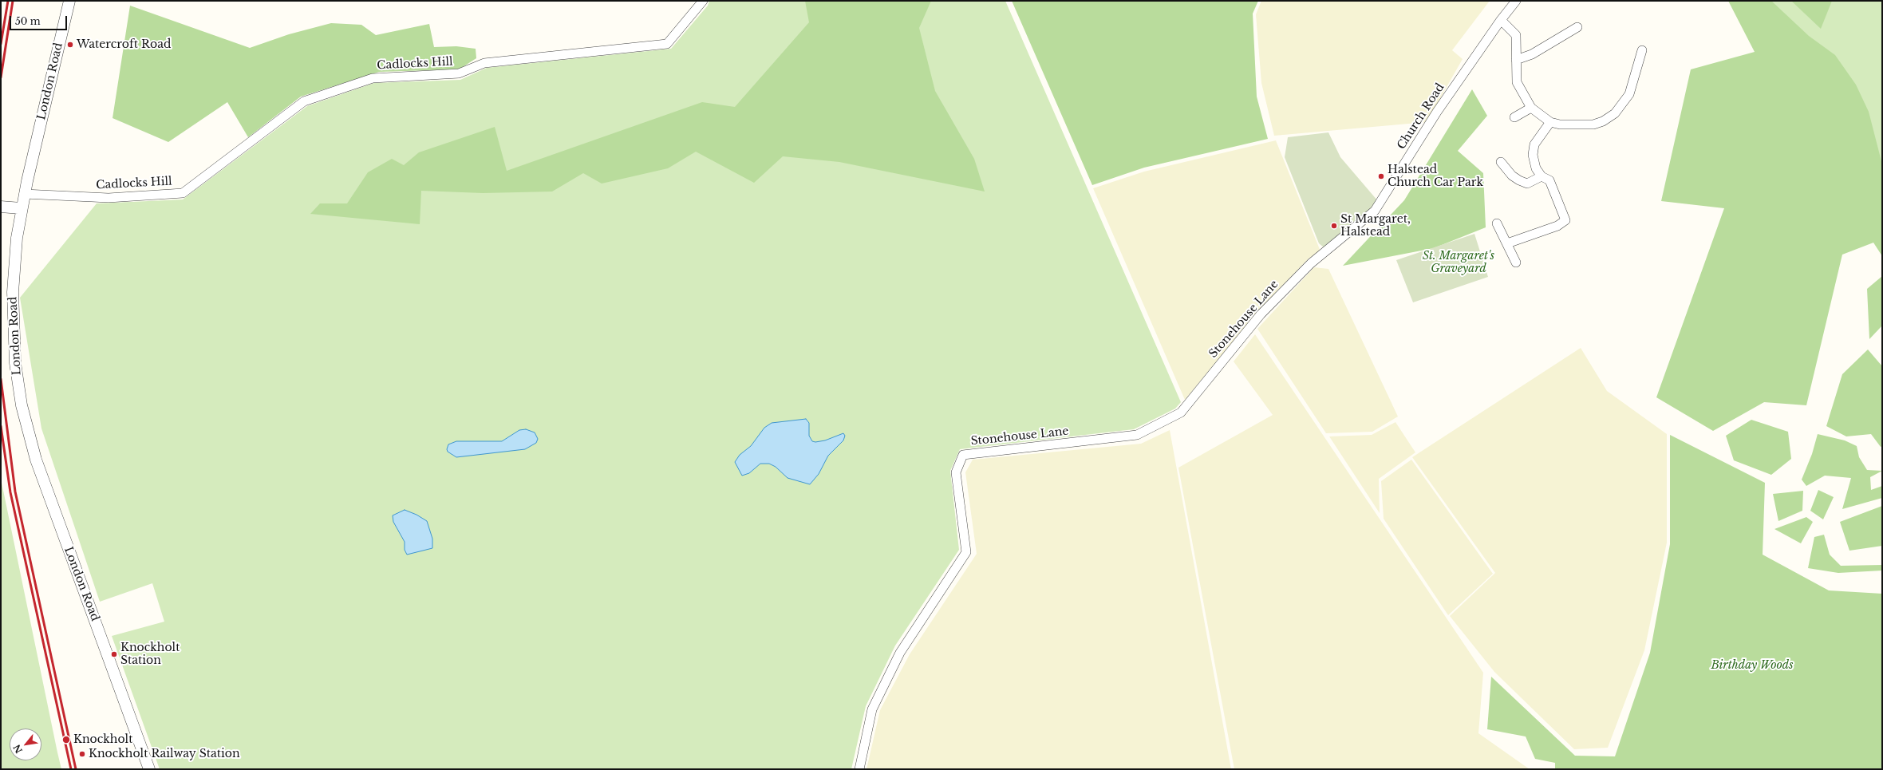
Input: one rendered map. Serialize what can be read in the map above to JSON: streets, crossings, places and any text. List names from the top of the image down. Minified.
{"streets":{"street":["Cadlocks Hill","London Road","Church Road","Stonehouse Lane"]},"crossings":[["Cadlocks Hill","London Road"],["Church Road","Stonehouse Lane"]],"parks":["St. Margaret's Graveyard","Birthday Woods"],"places":["Watercroft Road","Halstead Church Car Park","St Margaret, Halstead","Knockholt Station","Knockholt","Knockholt Railway Station"],"scale_bar":"50 m","north":"bottom left"}
